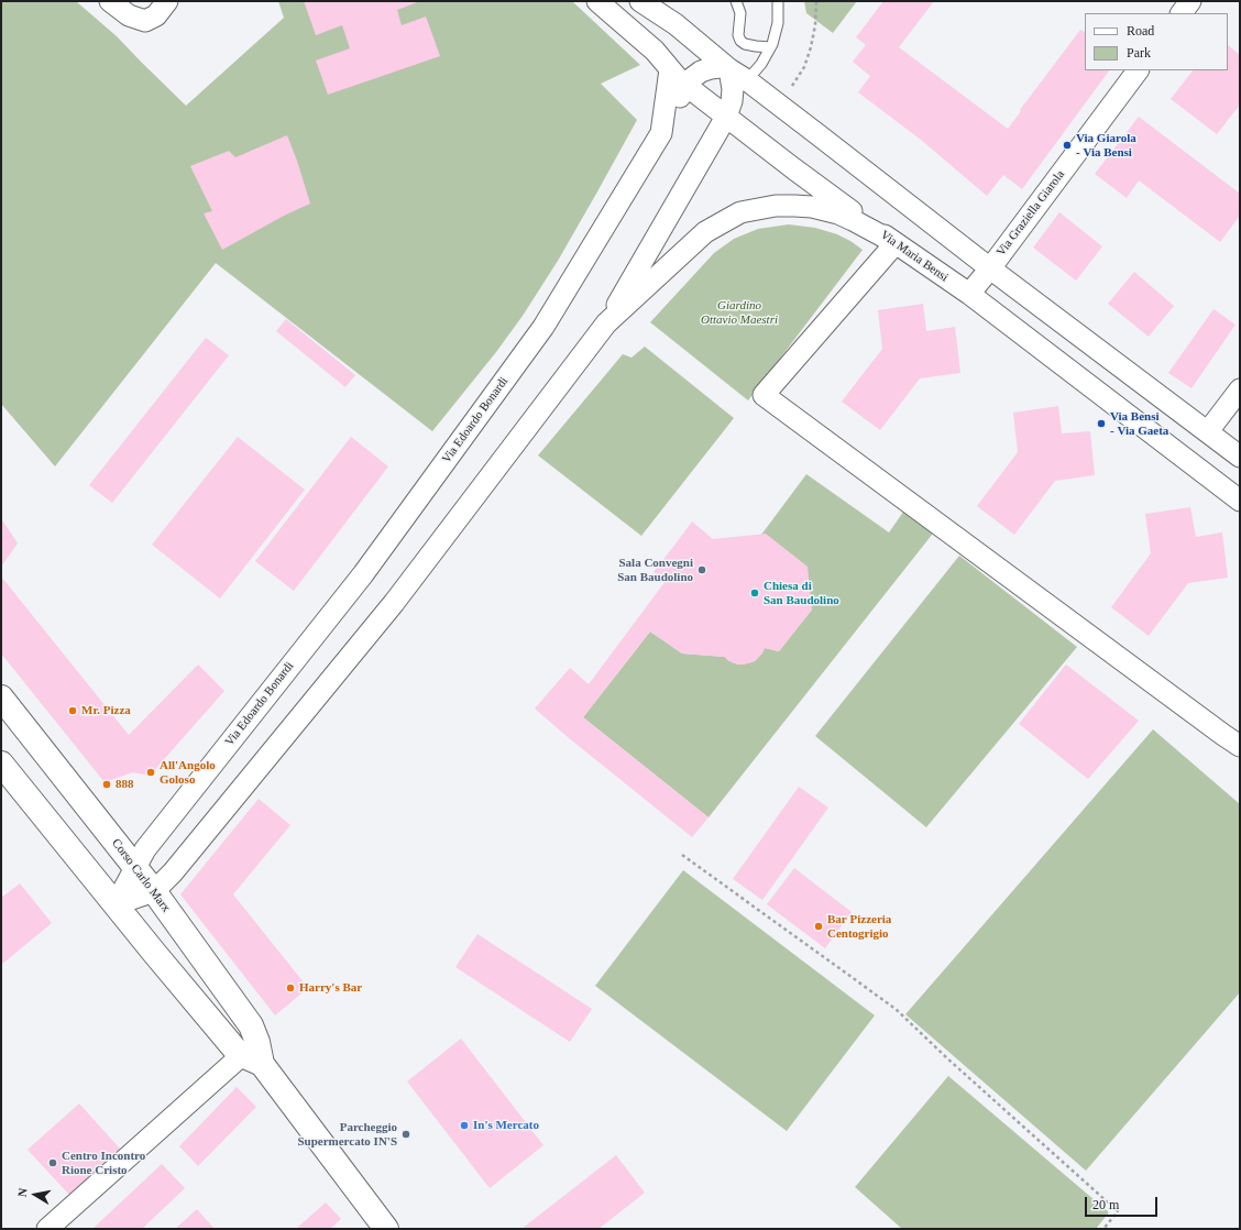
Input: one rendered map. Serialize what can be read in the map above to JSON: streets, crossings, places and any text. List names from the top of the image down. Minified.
{"streets":{"main road":["Corso Carlo Marx"],"street":["Via Graziella Giarola","Via Maria Bensi","Via Edoardo Bonardi"]},"crossings":[["Via Graziella Giarola","Via Maria Bensi"],["Via Maria Bensi","Via Edoardo Bonardi"],["Via Edoardo Bonardi","Corso Carlo Marx"]],"parks":["Giardino Ottavio Maestri"],"places":["Via Giarola - Via Bensi","Via Bensi - Via Gaeta","Sala Convegni San Baudolino","Chiesa di San Baudolino","Mr. Pizza","All'Angolo Goloso","888","Bar Pizzeria Centogrigio","Harry's Bar","In's Mercato","Parcheggio Supermercato IN'S","Centro Incontro Rione Cristo"],"legend":["Road","Park"],"scale_bar":"20 m","north":"left"}
